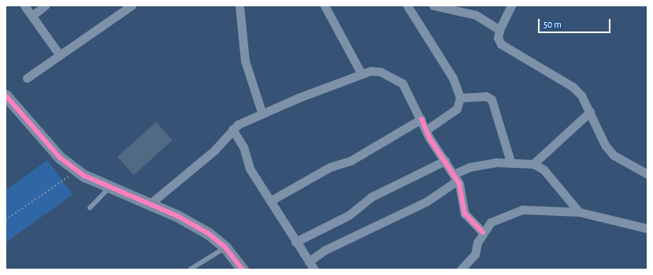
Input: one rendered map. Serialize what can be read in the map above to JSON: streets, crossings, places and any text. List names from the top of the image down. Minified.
{"scale_bar":"50 m"}
